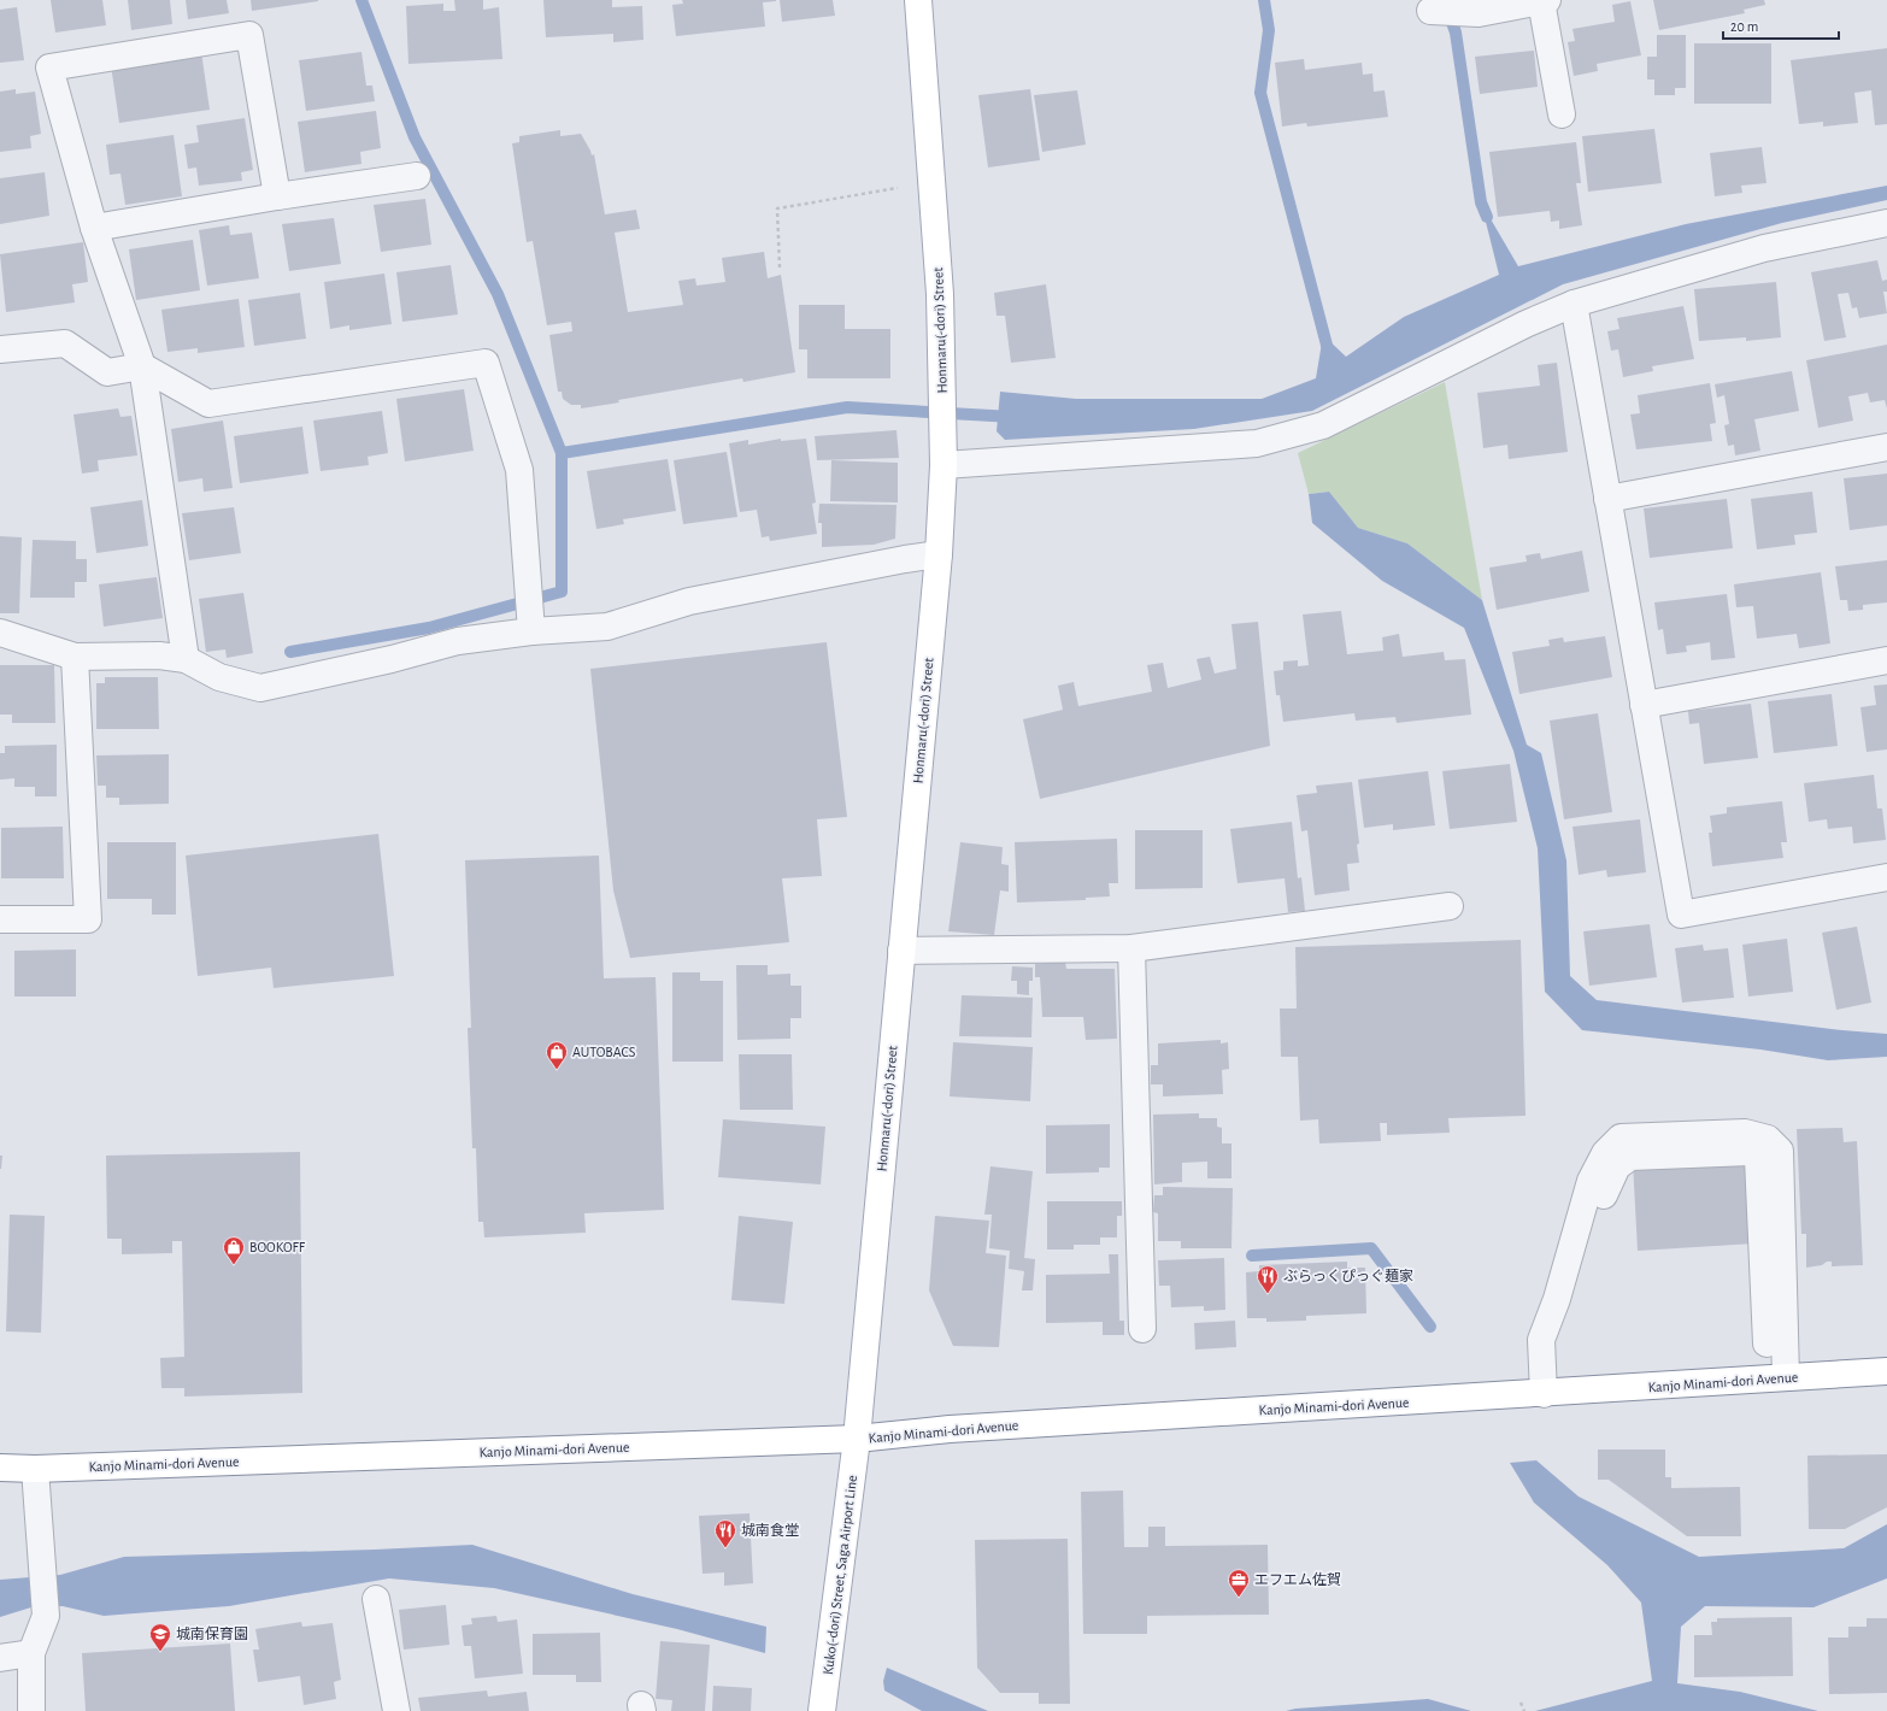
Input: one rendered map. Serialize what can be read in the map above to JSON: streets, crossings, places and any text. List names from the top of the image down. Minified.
{"streets":{"main road":["Honmaru(-dori) Street","Kanjo Minami-dori Avenue","Kuko(-dori) Street, Saga Airport Line"]},"crossings":[["Honmaru(-dori) Street","Kanjo Minami-dori Avenue"],["Honmaru(-dori) Street","Kuko(-dori) Street, Saga Airport Line"],["Kanjo Minami-dori Avenue","Kuko(-dori) Street, Saga Airport Line"]],"places":{"shop":["AUTOBACS","BOOKOFF"],"restaurant":["ぶらっくぴっぐ麺家","城南食堂"],"office":["エフエム佐賀"],"school or university":["城南保育園"]},"scale_bar":"20 m"}
